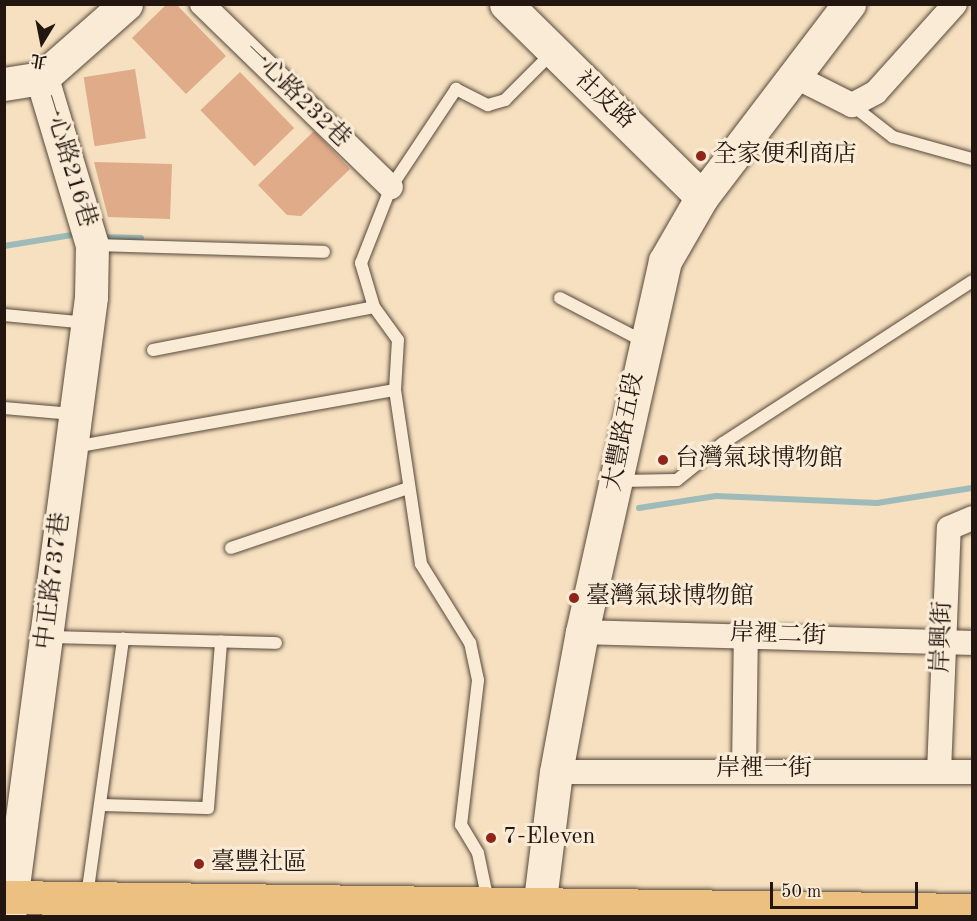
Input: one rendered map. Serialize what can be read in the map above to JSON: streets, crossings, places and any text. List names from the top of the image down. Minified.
{"streets":{"street":["一心路232巷","社皮路","一心路216巷","大豐路五段","中正路737巷","岸裡二街","岸興街","岸裡一街"]},"crossings":[["社皮路","大豐路五段"],["一心路216巷","中正路737巷"],["大豐路五段","岸裡二街"],["大豐路五段","岸裡一街"],["岸裡二街","岸興街"],["岸興街","岸裡一街"]],"places":["全家便利商店","台灣氣球博物館","臺灣氣球博物館","7-Eleven","臺豐社區"],"scale_bar":"50 m","north":"bottom"}
